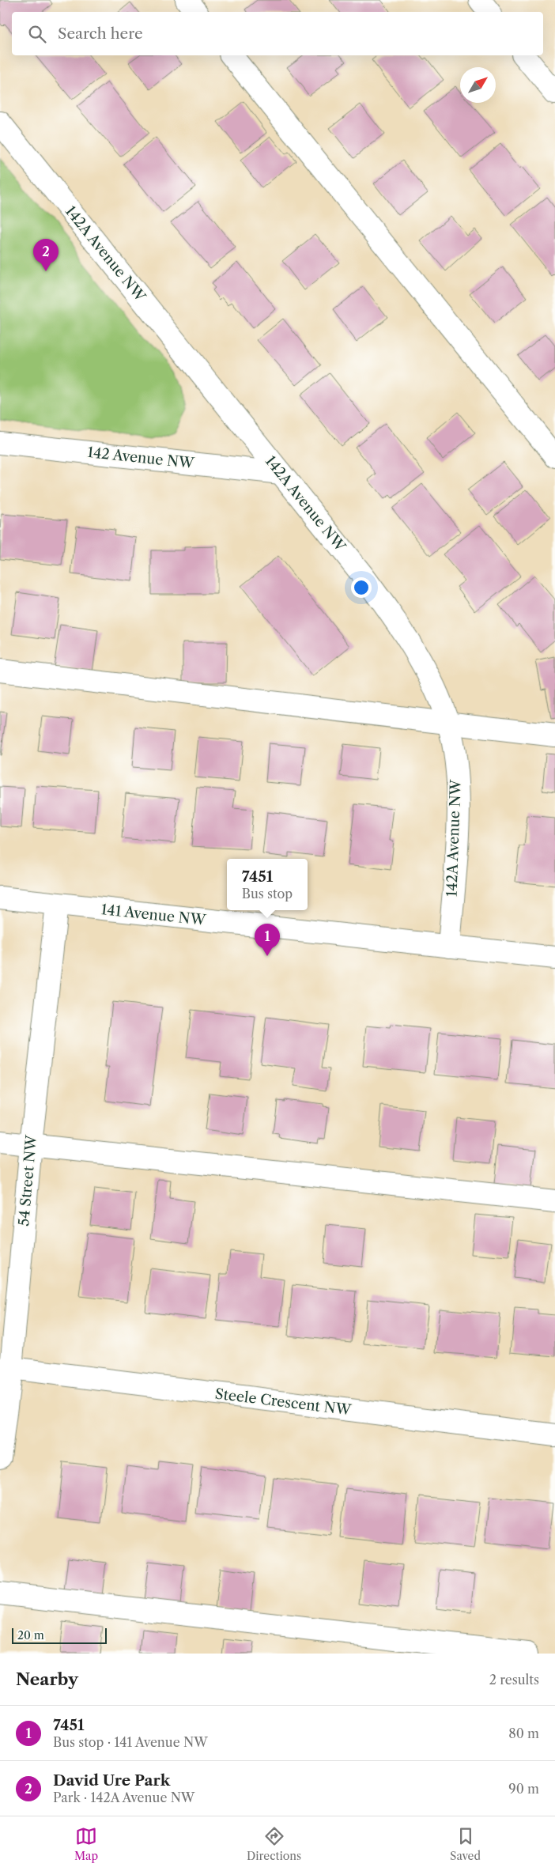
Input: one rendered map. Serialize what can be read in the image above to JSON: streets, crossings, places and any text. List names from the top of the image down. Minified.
{"streets":{"street":["142A Avenue NW","142 Avenue NW","141 Avenue NW","54 Street NW","Steele Crescent NW"]},"crossings":[["142A Avenue NW","142 Avenue NW"],["142A Avenue NW","141 Avenue NW"],["141 Avenue NW","54 Street NW"],["54 Street NW","Steele Crescent NW"]],"scale_bar":"20 m","north":"top right","page":{"search":"Search here","pins":["2","1"],"popup":["7451","Bus stop"],"scale":"20 m","heading":["Nearby","2 results"],"list":[{"mark":"1","name":"7451","note":"Bus stop · 141 Avenue NW","value":"80 m"},{"mark":"2","name":"David Ure Park","note":"Park · 142A Avenue NW","value":"90 m"}],"nav":["Map","Directions","Saved"]}}
